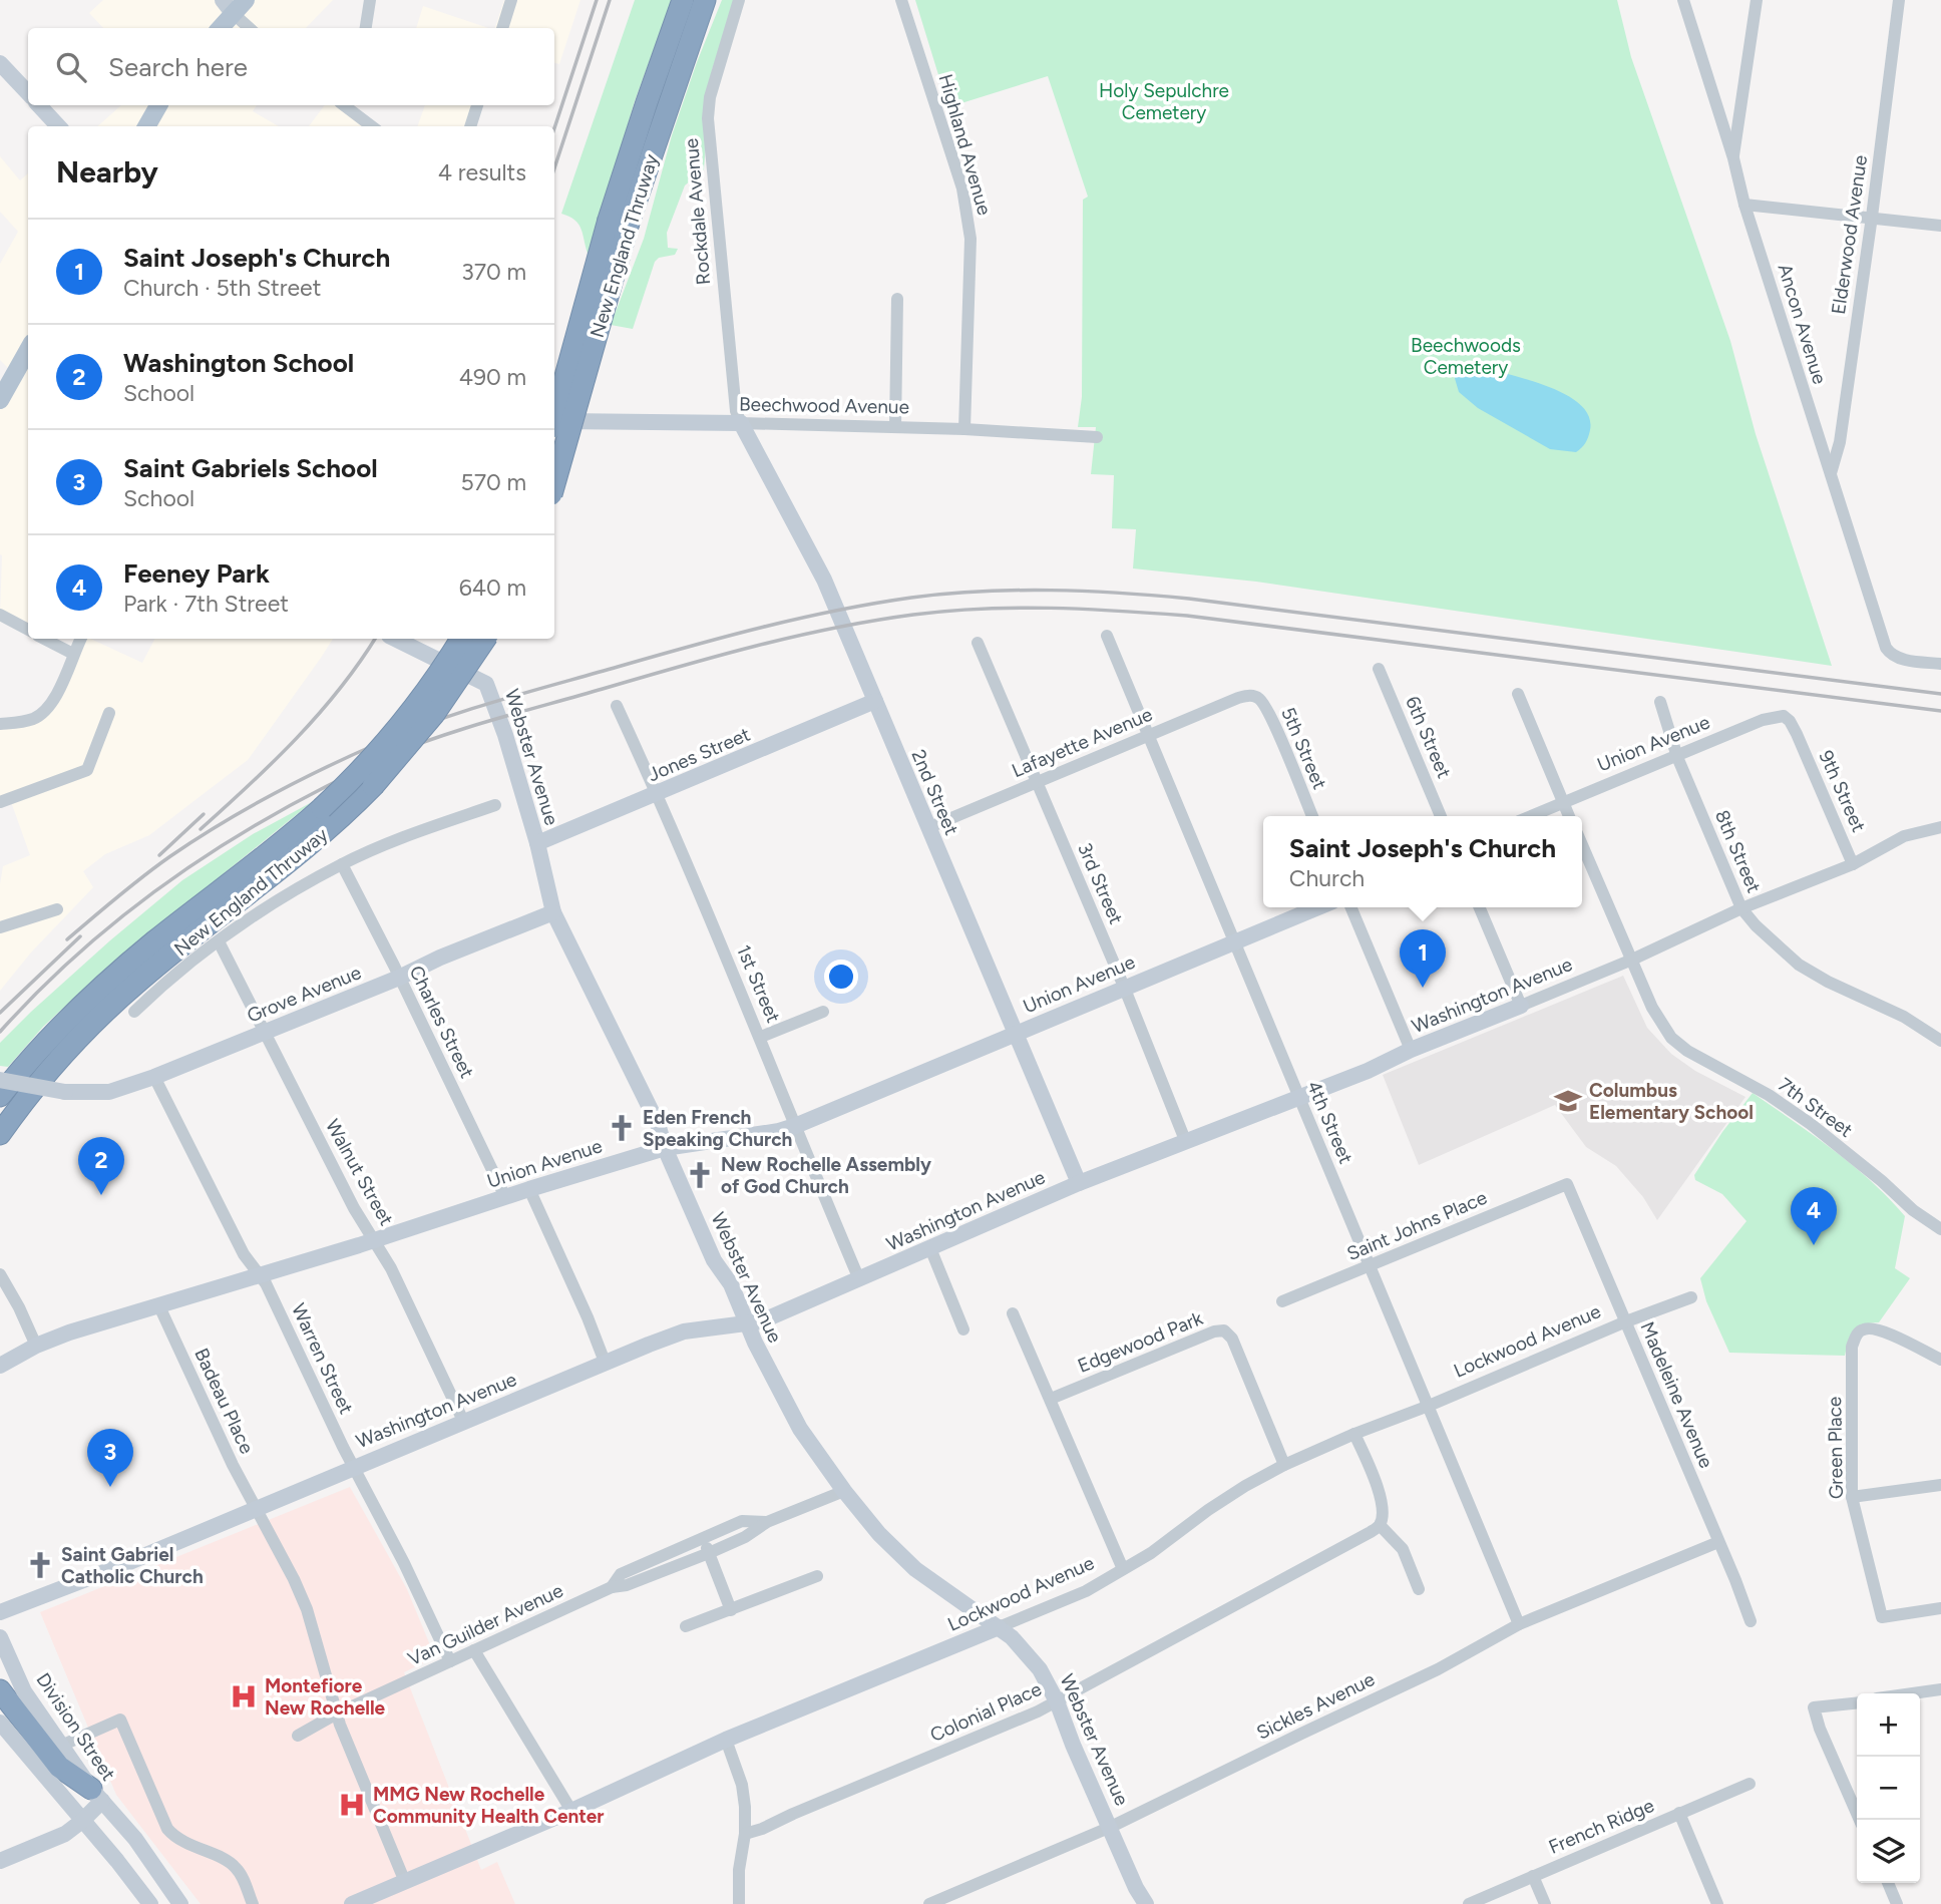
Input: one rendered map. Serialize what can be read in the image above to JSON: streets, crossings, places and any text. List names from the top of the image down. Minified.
{"streets":{"highway":["New England Thruway"],"street":["Highland Avenue","Rockdale Avenue","Elderwood Avenue","Ancon Avenue","Beechwood Avenue","6th Street","Lafayette Avenue","Union Avenue","5th Street","Jones Street","Webster Avenue","9th Street","2nd Street","8th Street","3rd Street","1st Street","Grove Avenue","Washington Avenue","Charles Street","7th Street","4th Street","Walnut Street","Saint Johns Place","Lockwood Avenue","Edgewood Park","Warren Street","Madeleine Avenue","Badeau Place","Green Place","Van Guilder Avenue","Sickles Avenue","Colonial Place","Division Street","French Ridge"]},"crossings":[["Highland Avenue","Beechwood Avenue"],["Rockdale Avenue","Beechwood Avenue"],["Rockdale Avenue","2nd Street"],["Elderwood Avenue","Ancon Avenue"],["Beechwood Avenue","2nd Street"],["Lafayette Avenue","5th Street"],["Lafayette Avenue","2nd Street"],["Lafayette Avenue","3rd Street"],["Lafayette Avenue","4th Street"],["Union Avenue","Webster Avenue"],["Union Avenue","9th Street"],["Union Avenue","2nd Street"],["Union Avenue","8th Street"],["Union Avenue","3rd Street"],["Union Avenue","1st Street"],["Union Avenue","Charles Street"],["Union Avenue","4th Street"],["Union Avenue","Walnut Street"],["Union Avenue","Warren Street"],["Union Avenue","Badeau Place"],["Jones Street","Webster Avenue"],["Jones Street","2nd Street"],["Jones Street","1st Street"],["Webster Avenue","Grove Avenue"],["Webster Avenue","Washington Avenue"],["Webster Avenue","Lockwood Avenue"],["Webster Avenue","Van Guilder Avenue"],["Webster Avenue","Sickles Avenue"],["Webster Avenue","Colonial Place"],["9th Street","Washington Avenue"],["2nd Street","Washington Avenue"],["8th Street","Washington Avenue"],["3rd Street","Washington Avenue"],["1st Street","Washington Avenue"],["Grove Avenue","Charles Street"],["Grove Avenue","Walnut Street"],["Grove Avenue","Warren Street"],["Washington Avenue","7th Street"],["Washington Avenue","4th Street"],["Washington Avenue","Walnut Street"],["Washington Avenue","Warren Street"],["Washington Avenue","Badeau Place"],["4th Street","Saint Johns Place"],["4th Street","Lockwood Avenue"],["4th Street","Sickles Avenue"],["Saint Johns Place","Madeleine Avenue"],["Lockwood Avenue","Edgewood Park"],["Lockwood Avenue","Madeleine Avenue"],["Lockwood Avenue","Badeau Place"],["Warren Street","Van Guilder Avenue"],["Madeleine Avenue","Sickles Avenue"],["Badeau Place","Van Guilder Avenue"]],"parks":["Holy Sepulchre Cemetery","Beechwoods Cemetery"],"places":{"school or university":["Columbus Elementary School"],"church":["Eden French Speaking Church","New Rochelle Assembly of God Church","Saint Gabriel Catholic Church"],"hospital":["Montefiore New Rochelle","MMG New Rochelle Community Health Center"]},"page":{"search":"Search here","heading":["Nearby","4 results"],"list":[{"mark":"1","name":"Saint Joseph's Church","note":"Church · 5th Street","value":"370 m"},{"mark":"2","name":"Washington School","note":"School","value":"490 m"},{"mark":"3","name":"Saint Gabriels School","note":"School","value":"570 m"},{"mark":"4","name":"Feeney Park","note":"Park · 7th Street","value":"640 m"}],"popup":["Saint Joseph's Church","Church"],"pins":["1","2","4","3"],"map_buttons":["+","−"]}}
